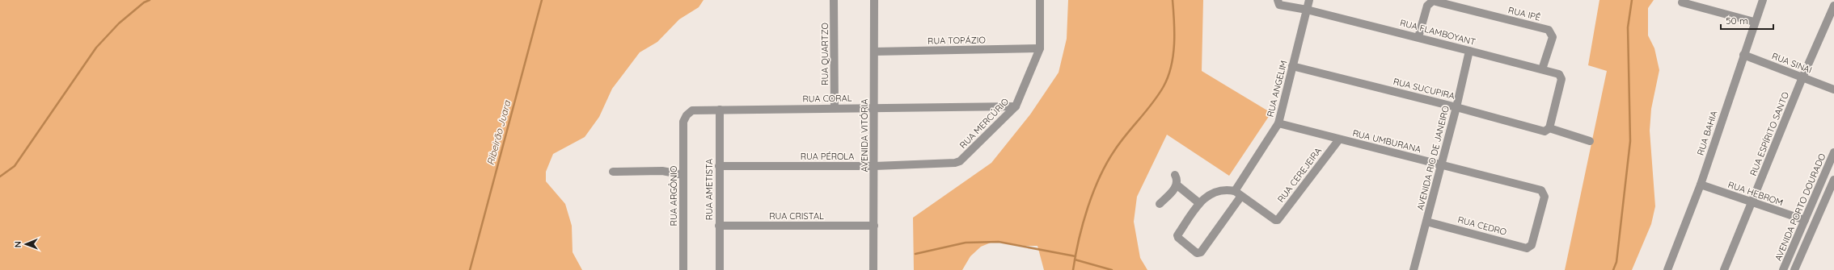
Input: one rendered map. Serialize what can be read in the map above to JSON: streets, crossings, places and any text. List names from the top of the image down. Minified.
{"streets":{"street":["RUA IPÊ","RUA FLAMBOYANT","RUA TOPÁZIO","RUA QUARTZO","RUA SINAI","RUA ANGELIM","RUA SUCUPIRA","RUA CORAL","RUA MERCÚRIO","RUA BAHIA","RUA ESPÍRITO SANTO","AVENIDA VITÓRIA","RUA UMBURANA","RUA PÉROLA","AVENIDA RIO DE JANEIRO","RUA CEREJEIRA","RUA AMETISTA","RUA HEBROM","RUA ARGÔNIO","AVENIDA PORTO DOURADO","RUA CRISTAL","RUA CEDRO"]},"crossings":[["RUA IPÊ","RUA FLAMBOYANT"],["RUA FLAMBOYANT","RUA ANGELIM"],["RUA FLAMBOYANT","RUA SUCUPIRA"],["RUA FLAMBOYANT","AVENIDA RIO DE JANEIRO"],["RUA TOPÁZIO","RUA MERCÚRIO"],["RUA TOPÁZIO","AVENIDA VITÓRIA"],["RUA QUARTZO","RUA CORAL"],["RUA SINAI","RUA BAHIA"],["RUA SINAI","RUA ESPÍRITO SANTO"],["RUA ANGELIM","RUA SUCUPIRA"],["RUA ANGELIM","RUA UMBURANA"],["RUA ANGELIM","RUA CEREJEIRA"],["RUA SUCUPIRA","AVENIDA RIO DE JANEIRO"],["RUA CORAL","RUA MERCÚRIO"],["RUA CORAL","AVENIDA VITÓRIA"],["RUA CORAL","RUA AMETISTA"],["RUA CORAL","RUA ARGÔNIO"],["RUA MERCÚRIO","RUA PÉROLA"],["RUA BAHIA","RUA HEBROM"],["RUA ESPÍRITO SANTO","RUA HEBROM"],["AVENIDA VITÓRIA","RUA PÉROLA"],["AVENIDA VITÓRIA","RUA CRISTAL"],["RUA UMBURANA","AVENIDA RIO DE JANEIRO"],["RUA UMBURANA","RUA CEREJEIRA"],["RUA UMBURANA","RUA CEDRO"],["RUA PÉROLA","RUA AMETISTA"],["AVENIDA RIO DE JANEIRO","RUA CEDRO"],["RUA AMETISTA","RUA CRISTAL"],["RUA HEBROM","AVENIDA PORTO DOURADO"]],"water":["Ribeirão Juara"],"scale_bar":"50 m","north":"left"}
